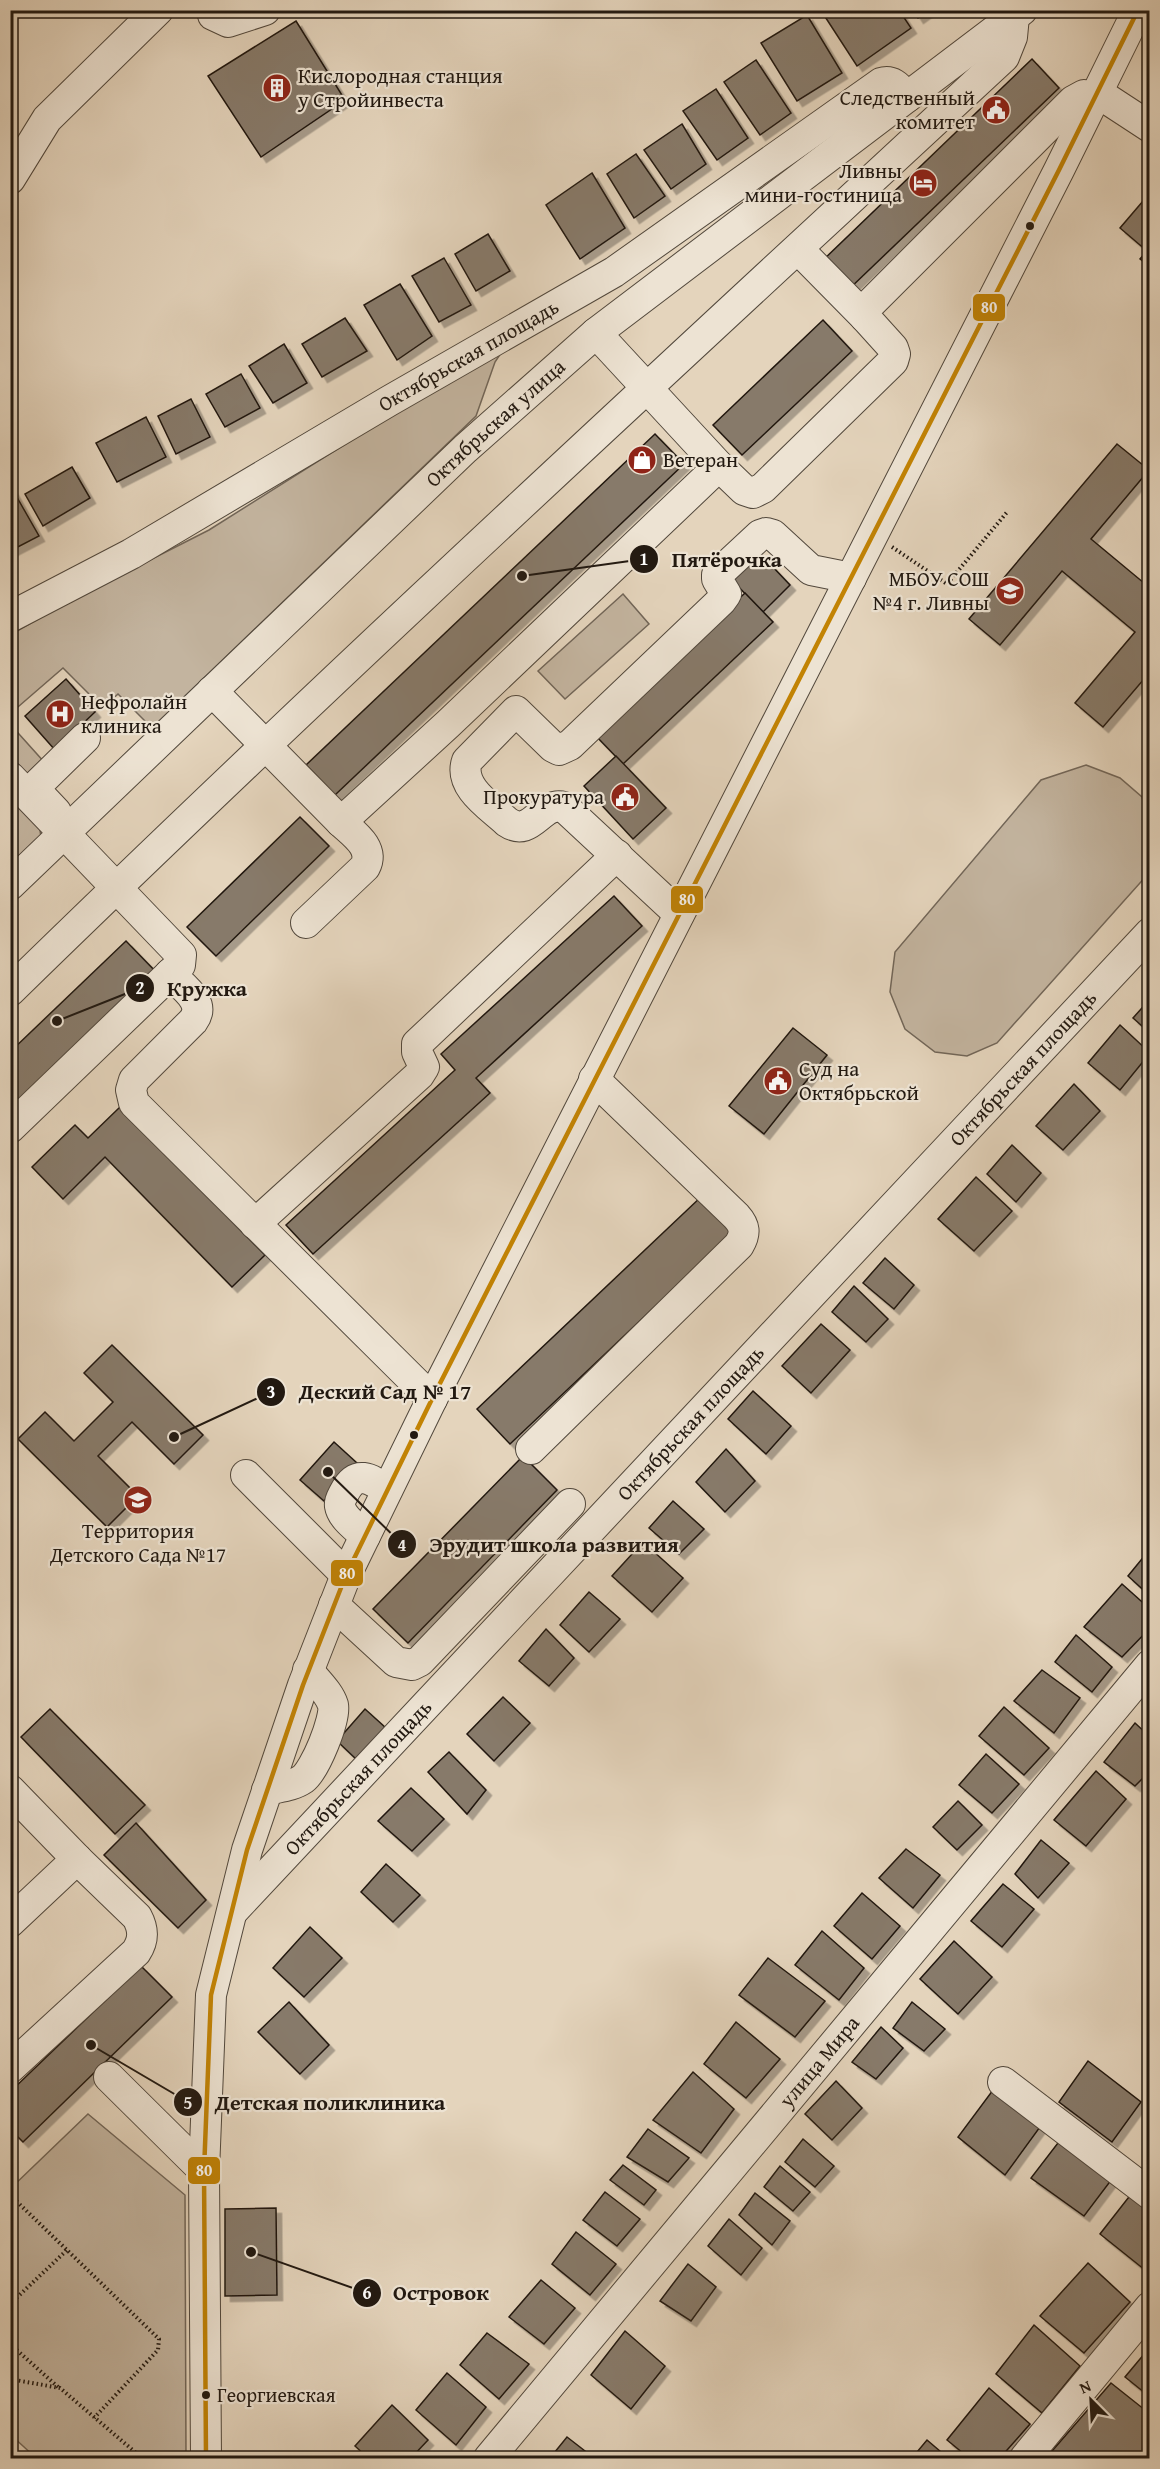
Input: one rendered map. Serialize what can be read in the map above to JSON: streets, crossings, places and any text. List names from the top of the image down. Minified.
{"streets":{"street":["Октябрьская площадь","Октябрьская улица","улица Мира"]},"crossings":[["Октябрьская площадь","Октябрьская улица"]],"places":{"building":["Кислородная станция у Стройинвеста"],"public building":["Следственный комитет","Прокуратура","Суд на Октябрьской"],"hotel":["Ливны мини-гостиница"],"shop":["Ветеран"],"other":["Пятёрочка","Кружка","Деский Сад № 17","Эрудит школа развития","Детская поликлиника","Островок","Георгиевская"],"school or university":["МБОУ СОШ №4 г. Ливны","Территория Детского Сада №17"],"hospital":["Нефролайн клиника"]},"lines":["transit line 80"],"north":"top left"}
